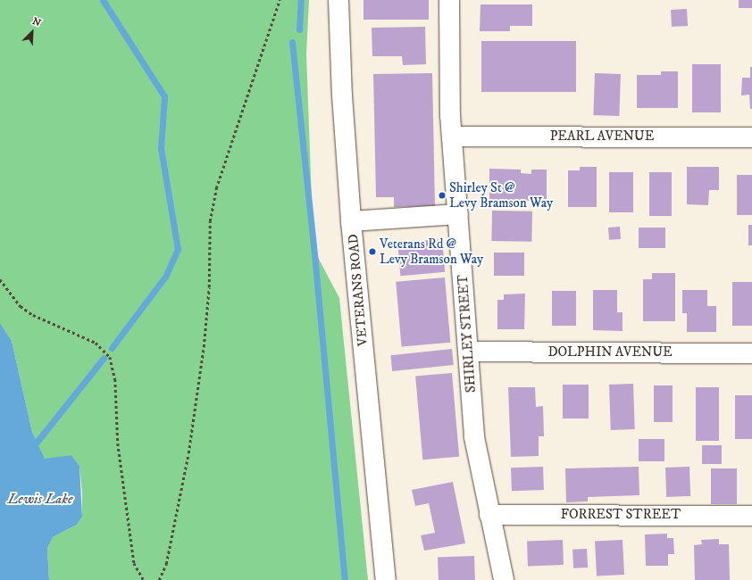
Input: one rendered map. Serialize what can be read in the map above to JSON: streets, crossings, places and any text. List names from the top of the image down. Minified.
{"streets":{"street":["PEARL AVENUE","VETERANS ROAD","SHIRLEY STREET","DOLPHIN AVENUE","FORREST STREET"]},"crossings":[["PEARL AVENUE","SHIRLEY STREET"],["SHIRLEY STREET","DOLPHIN AVENUE"],["SHIRLEY STREET","FORREST STREET"]],"water":["Lewis Lake"],"places":["Shirley St @ Levy Bramson Way","Veterans Rd @ Levy Bramson Way"],"north":"top right"}
